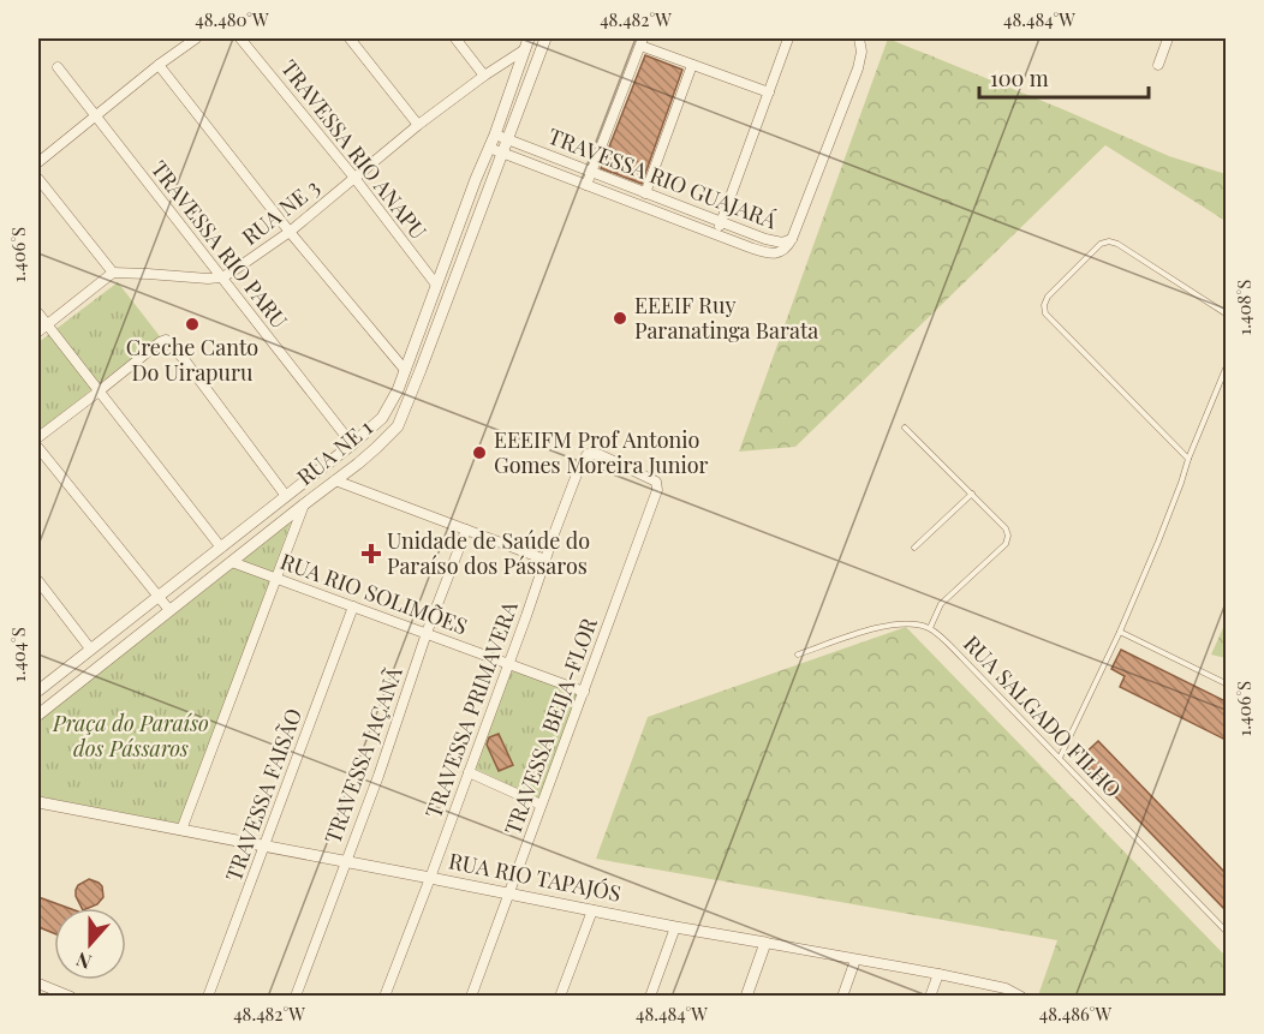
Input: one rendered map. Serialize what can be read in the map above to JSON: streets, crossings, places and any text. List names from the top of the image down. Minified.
{"streets":{"street":["TRAVESSA RIO ANAPU","TRAVESSA RIO GUAJARÁ","RUA NE 3","TRAVESSA RIO PARU","RUA NE 1","RUA RIO SOLIMÕES","TRAVESSA PRIMAVERA","TRAVESSA BEIJA-FLOR","TRAVESSA JAÇANÃ","TRAVESSA FAISÃO","RUA RIO TAPAJÓS"],"lane":["RUA SALGADO FILHO"]},"crossings":[["TRAVESSA RIO ANAPU","RUA NE 3"],["TRAVESSA RIO ANAPU","RUA NE 1"],["TRAVESSA RIO GUAJARÁ","RUA NE 1"],["RUA NE 3","TRAVESSA RIO PARU"],["RUA NE 3","RUA NE 1"],["TRAVESSA RIO PARU","RUA NE 1"],["RUA NE 1","RUA RIO SOLIMÕES"],["RUA RIO SOLIMÕES","TRAVESSA PRIMAVERA"],["RUA RIO SOLIMÕES","TRAVESSA BEIJA-FLOR"],["RUA RIO SOLIMÕES","TRAVESSA JAÇANÃ"],["RUA RIO SOLIMÕES","TRAVESSA FAISÃO"],["TRAVESSA PRIMAVERA","TRAVESSA BEIJA-FLOR"],["TRAVESSA PRIMAVERA","RUA RIO TAPAJÓS"],["TRAVESSA BEIJA-FLOR","RUA RIO TAPAJÓS"],["TRAVESSA JAÇANÃ","RUA RIO TAPAJÓS"],["TRAVESSA FAISÃO","RUA RIO TAPAJÓS"]],"parks":["Praça do Paraíso dos Pássaros"],"places":{"other":["EEEIF Ruy Paranatinga Barata","Creche Canto Do Uirapuru","EEEIFM Prof Antonio Gomes Moreira Junior"],"health":["Unidade de Saúde do Paraíso dos Pássaros"]},"scale_bar":"100 m","north":"bottom","coordinates":["48.480°W","48.482°W","48.484°W","1.406°S","1.408°S","1.404°S","48.486°W"]}
